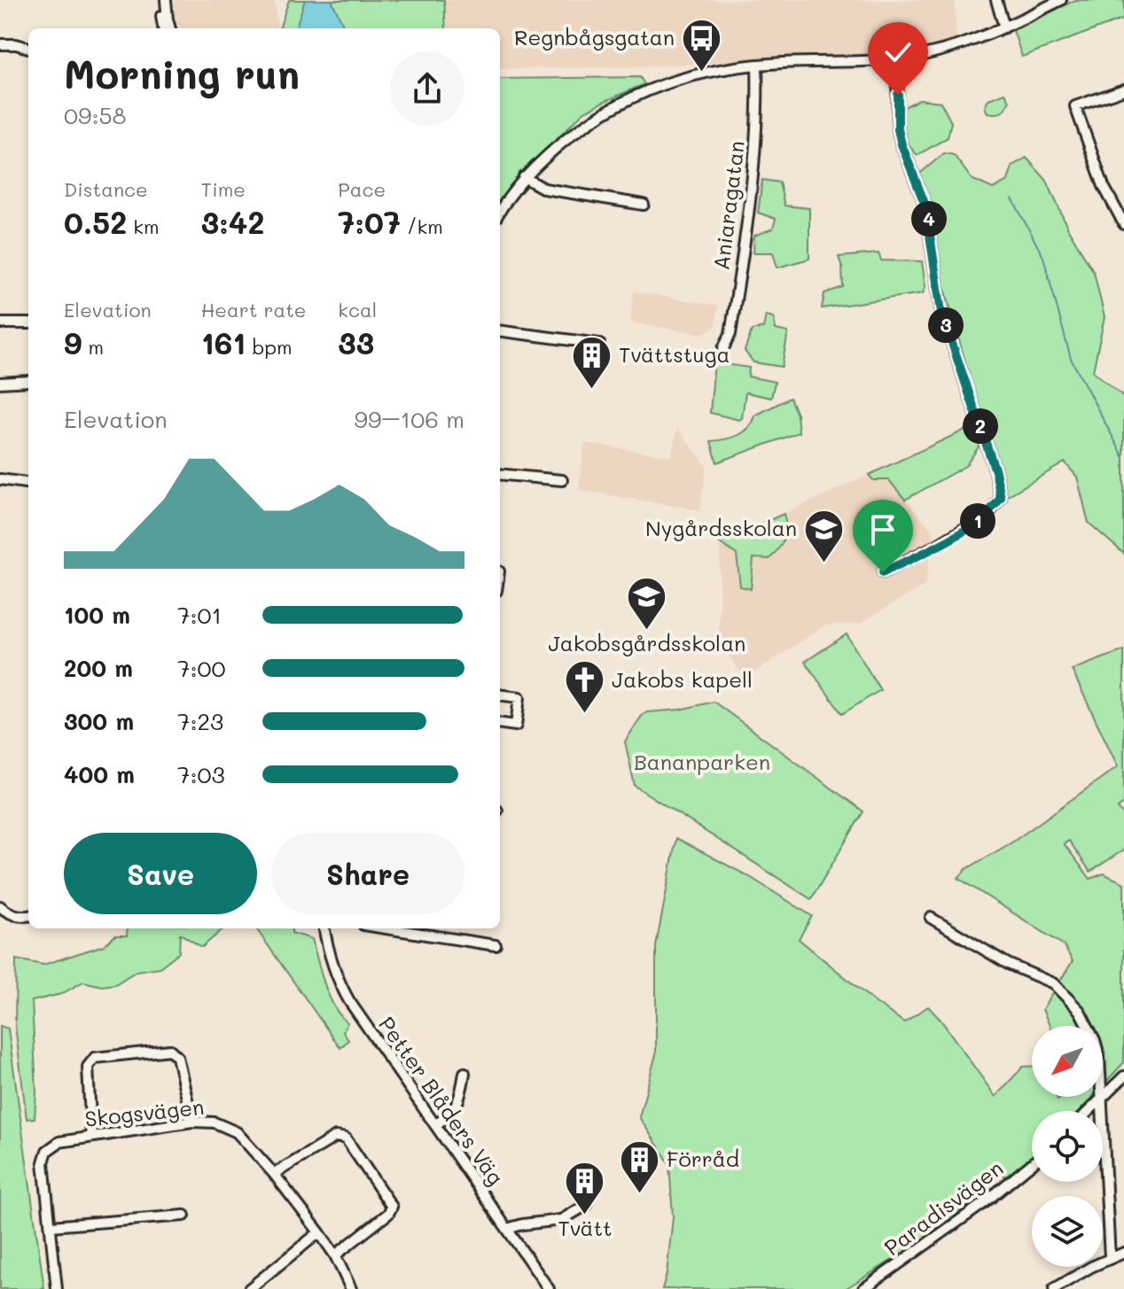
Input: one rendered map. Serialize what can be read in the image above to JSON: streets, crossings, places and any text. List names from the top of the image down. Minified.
{"streets":{"street":["Aniaragatan","Petter Blåders Väg","Skogsvägen","Paradisvägen"]},"parks":["Bananparken"],"places":{"bus stop":["Regnbågsgatan"],"building":["Tvättstuga","Förråd","Tvätt"],"school or university":["Nygårdsskolan","Jakobsgårdsskolan"],"church":["Jakobs kapell"]},"north":"bottom left","page":{"heading":["Morning run","09:58"],"stats":[["Distance","0.52 km"],["Time","3:42"],["Pace","7:07 /km"],["Elevation","9 m"],["Heart rate","161 bpm"],["kcal","33"]],"pins":["4","3","2","1"],"chart":["Elevation","99–106 m"],"list":[{"name":"100 m","note":"7:01"},{"name":"200 m","note":"7:00"},{"name":"300 m","note":"7:23"},{"name":"400 m","note":"7:03"}],"buttons":["Save","Share"]}}
